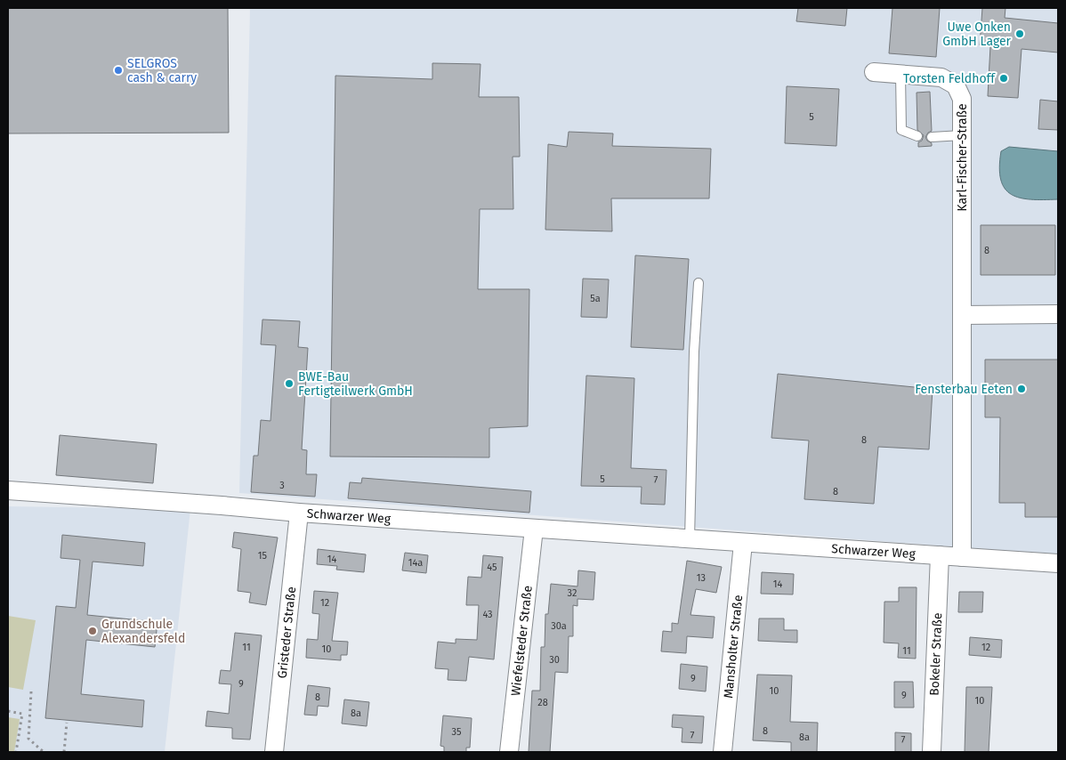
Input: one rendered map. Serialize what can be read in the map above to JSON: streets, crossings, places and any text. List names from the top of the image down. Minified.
{"streets":{"street":["Karl-Fischer-Straße","Schwarzer Weg","Gristeder Straße","Wiefelsteder Straße","Mansholter Straße","Bokeler Straße"]},"crossings":[["Karl-Fischer-Straße","Schwarzer Weg"],["Schwarzer Weg","Gristeder Straße"],["Schwarzer Weg","Wiefelsteder Straße"],["Schwarzer Weg","Mansholter Straße"],["Schwarzer Weg","Bokeler Straße"]],"places":["Uwe Onken GmbH Lager","SELGROS cash & carry","Torsten Feldhoff","BWE-Bau Fertigteilwerk GmbH","Fensterbau Eeten","Grundschule Alexandersfeld"],"house_numbers":["5","8","5a","8","5","7","3","8","15","14","14a","45","13","14","32","12","43","30a","11","12","10","11","30","9","9","10","9","8","10","28","8a","8","35","7","8a","7"]}
